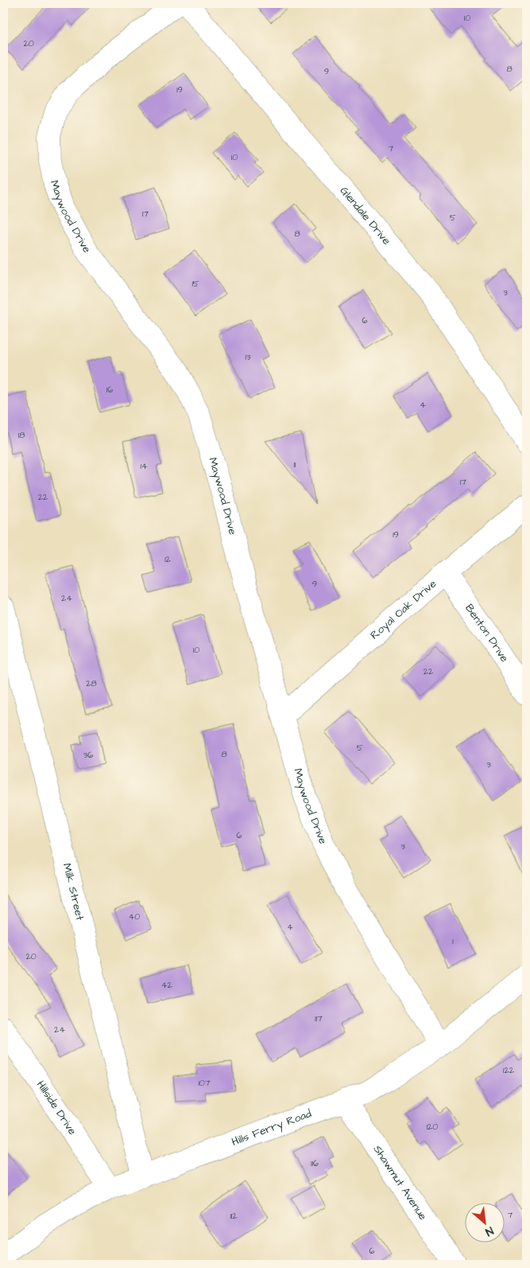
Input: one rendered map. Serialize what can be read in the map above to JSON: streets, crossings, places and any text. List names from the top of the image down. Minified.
{"streets":{"street":["Maywood Drive","Glendale Drive","Royal Oak Drive","Benton Drive","Milk Street","Hillside Drive","Hills Ferry Road","Shawmut Avenue"]},"crossings":[["Maywood Drive","Royal Oak Drive"],["Maywood Drive","Hills Ferry Road"],["Royal Oak Drive","Benton Drive"],["Milk Street","Hills Ferry Road"],["Hillside Drive","Hills Ferry Road"],["Hills Ferry Road","Shawmut Avenue"]],"house_numbers":["10","20","8","9","19","7","10","17","5","8","15","3","6","13","16","4","18","11","14","17","22","19","12","9","24","10","22","28","5","8","36","3","6","3","40","4","1","20","42","117","24","122","107","120","116","7","112","6"],"north":"bottom right"}
